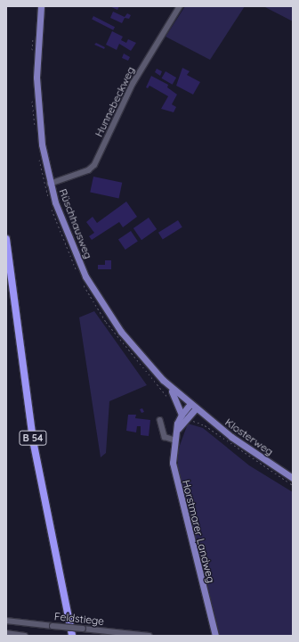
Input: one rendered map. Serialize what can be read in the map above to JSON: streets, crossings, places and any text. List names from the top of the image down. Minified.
{"streets":{"highway":["B 54"],"main road":["Rüschhausweg","Klosterweg","Horstmarer Landweg"],"street":["Hunnebeckweg","Feldstiege"]},"crossings":[["Hunnebeckweg","Rüschhausweg"],["Rüschhausweg","Klosterweg"],["Rüschhausweg","Horstmarer Landweg"],["Klosterweg","Horstmarer Landweg"]]}
